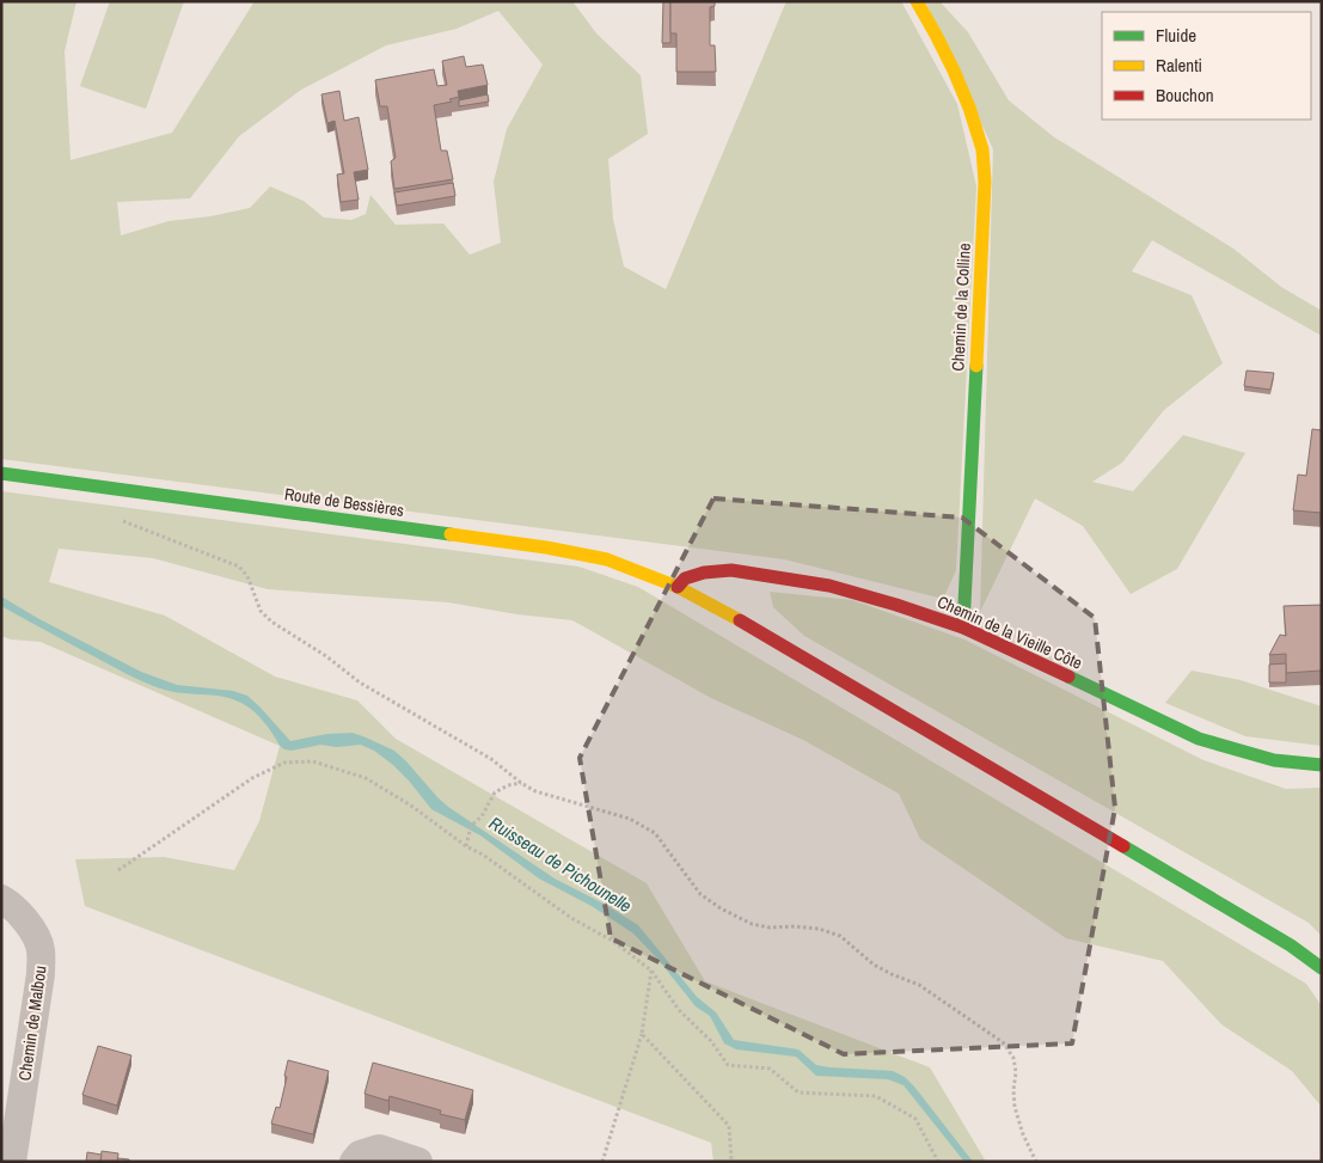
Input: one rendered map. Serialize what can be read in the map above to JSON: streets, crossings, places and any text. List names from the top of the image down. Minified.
{"streets":{"main road":["Chemin de la Colline","Route de Bessières","Chemin de la Vieille Côte"],"street":["Chemin de Malbou"]},"crossings":[["Chemin de la Colline","Chemin de la Vieille Côte"],["Route de Bessières","Chemin de la Vieille Côte"]],"water":["Ruisseau de Pichounelle"],"legend":["Fluide","Ralenti","Bouchon"]}
